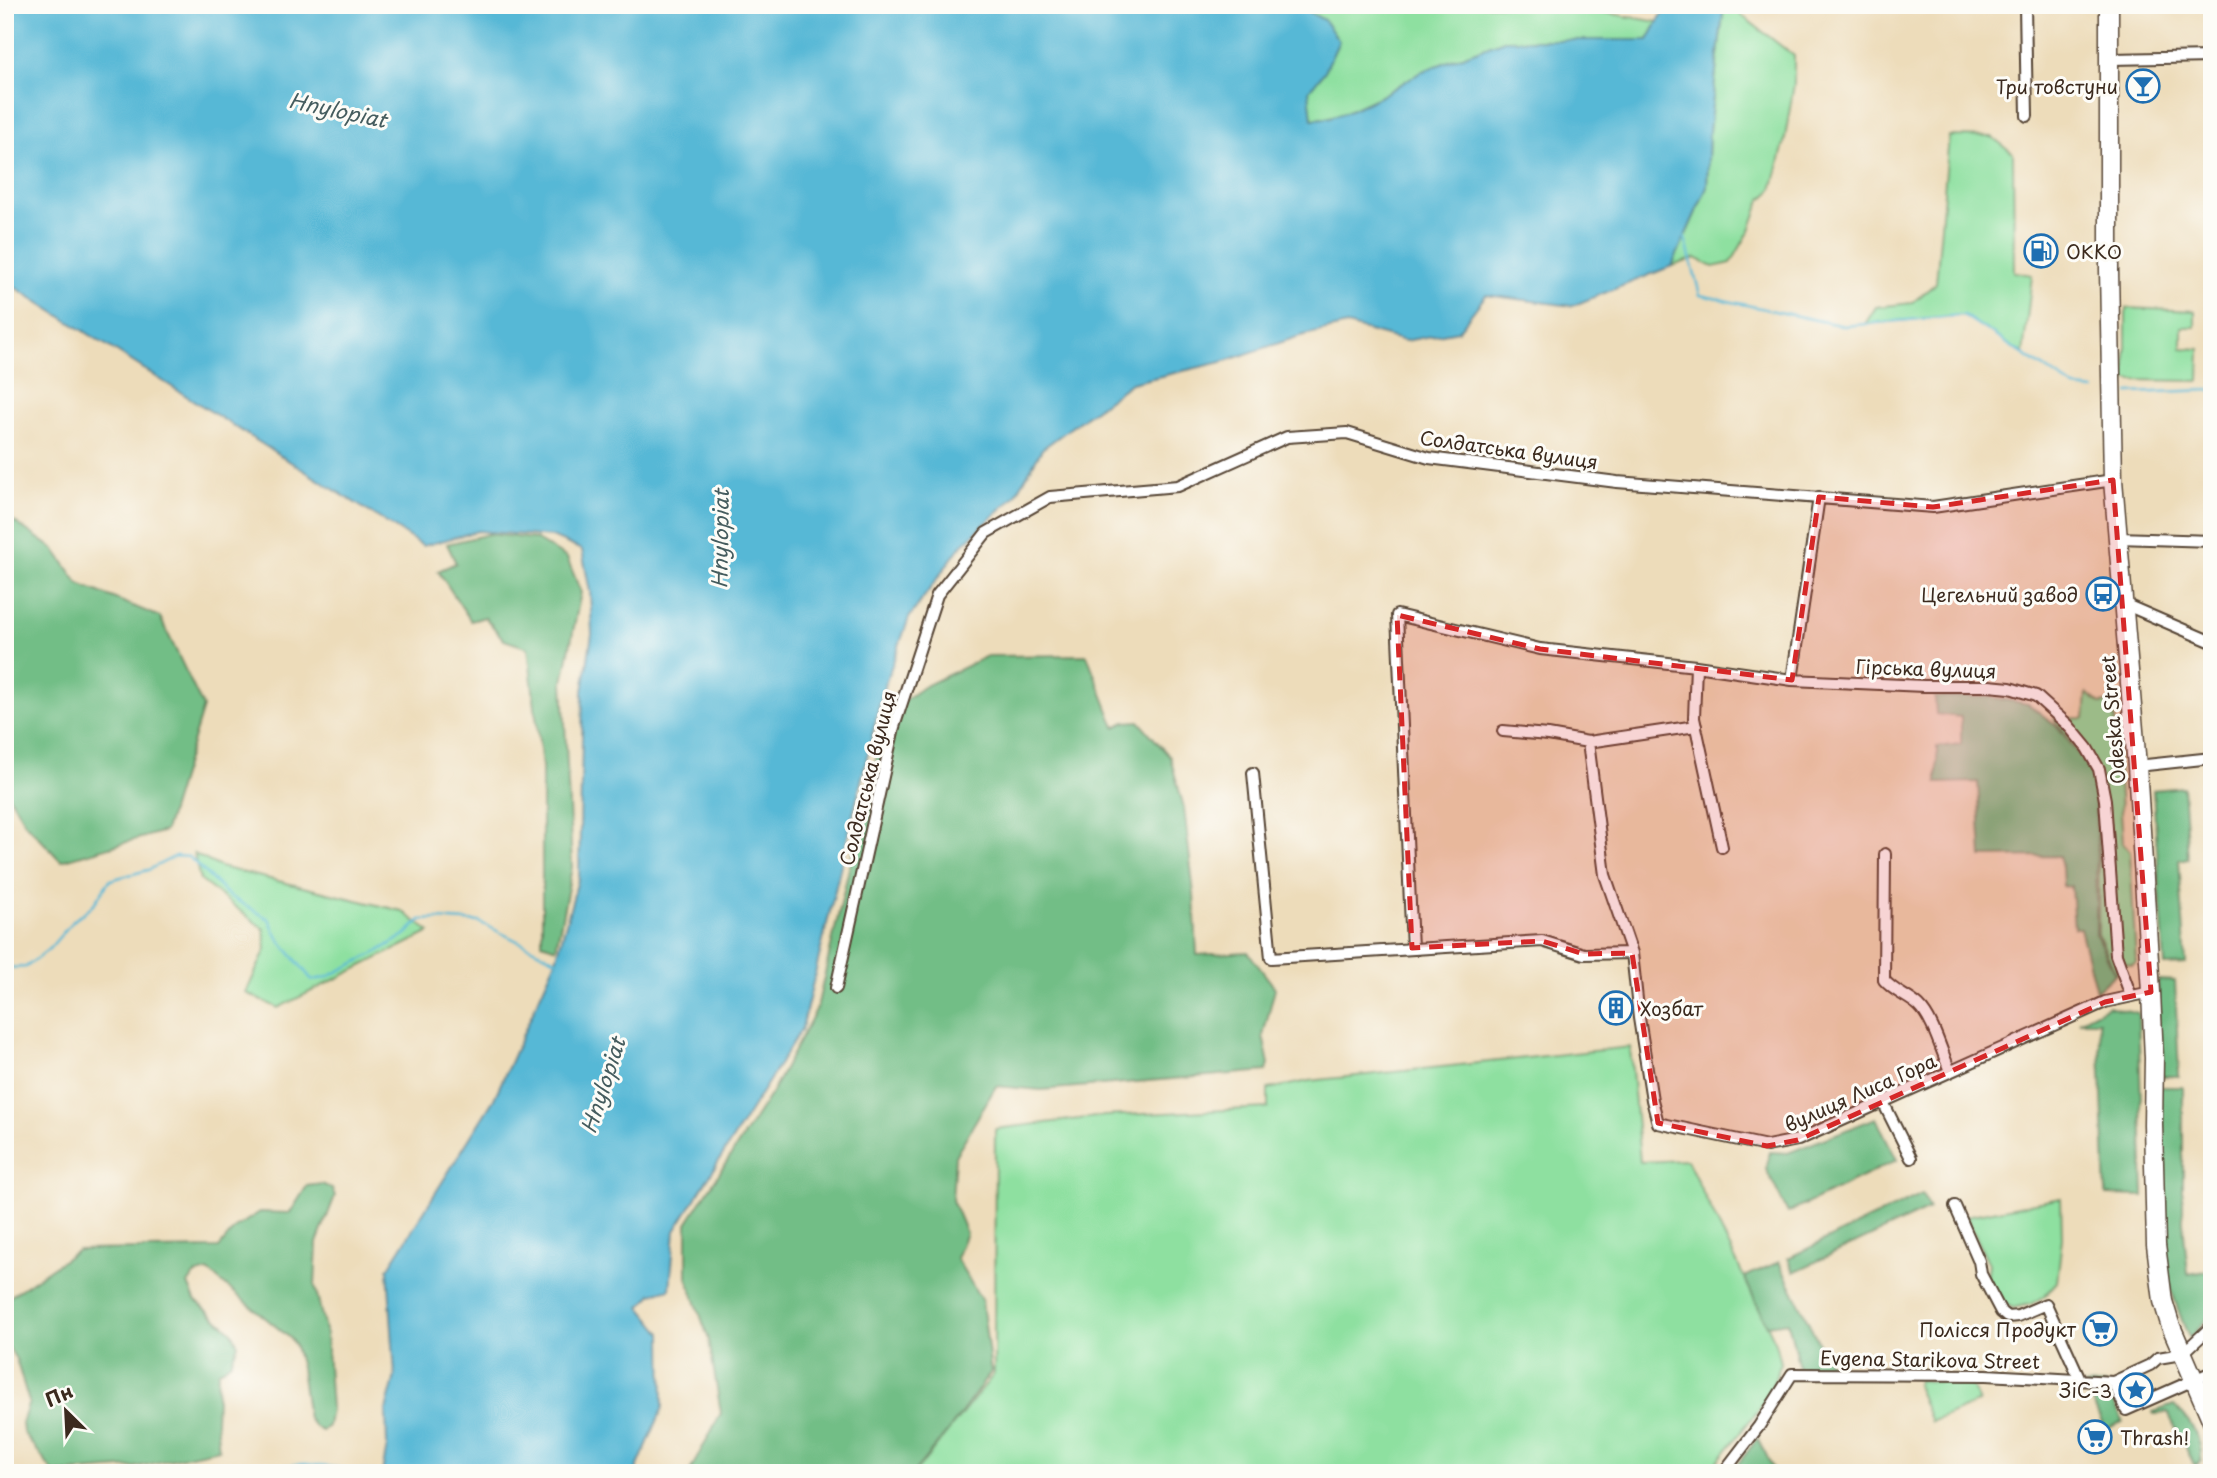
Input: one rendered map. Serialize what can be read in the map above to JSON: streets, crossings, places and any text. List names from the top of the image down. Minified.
{"streets":{"main road":["Odeska Street"],"street":["Солдатська вулиця","Гірська вулиця","вулиця Лиса Гора","Evgena Starikova Street"]},"crossings":[["Солдатська вулиця","Odeska Street"],["Гірська вулиця","вулиця Лиса Гора"],["Odeska Street","вулиця Лиса Гора"],["Odeska Street","Evgena Starikova Street"]],"water":["Hnylopiat"],"places":{"bar":["Три товстуни"],"fuel station":["OKKO"],"bus stop":["Цегельний завод"],"building":["Хозбат"],"supermarket":["Полісся Продукт","Thrash!"],"place":["ЗіС-3"]},"north":"top left"}
